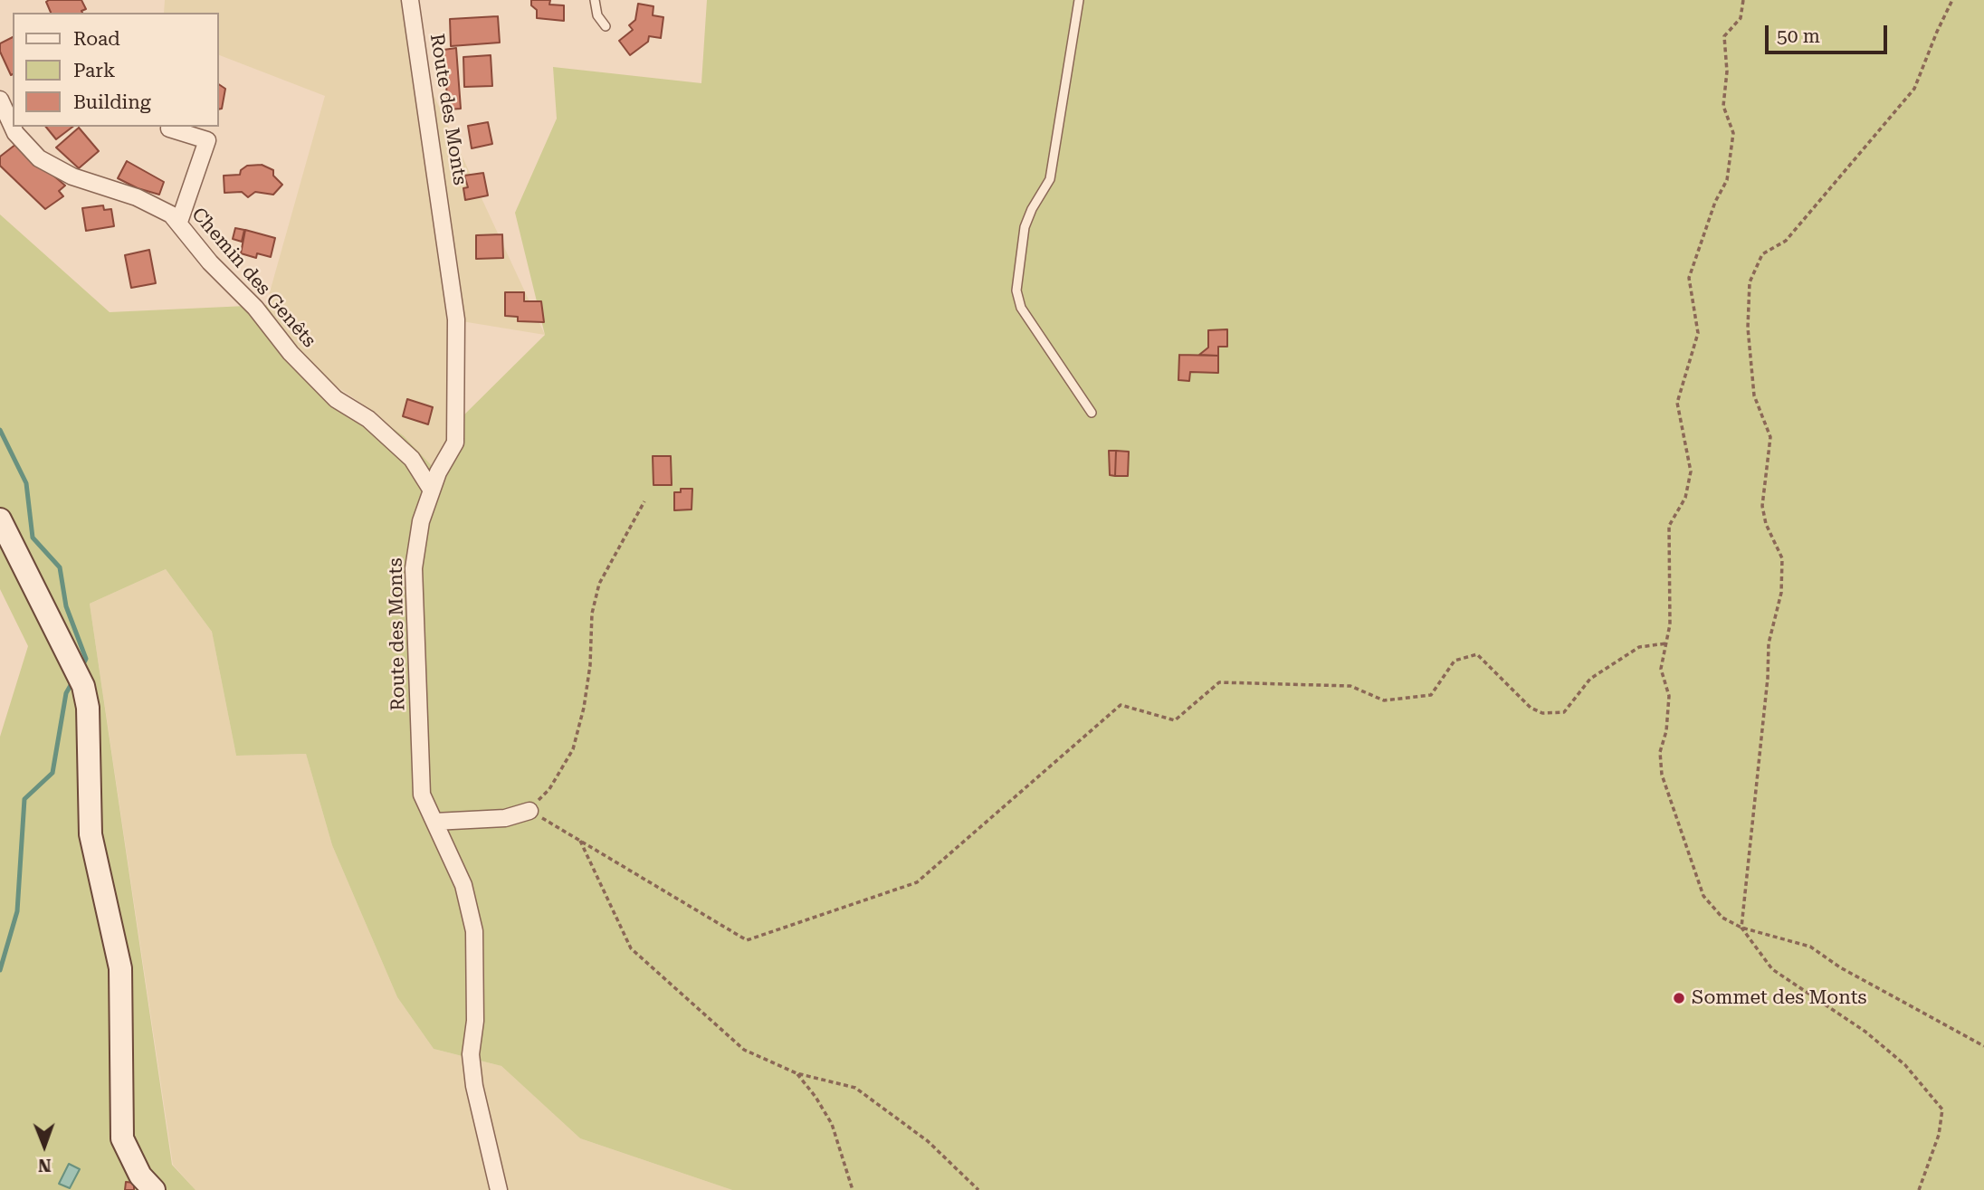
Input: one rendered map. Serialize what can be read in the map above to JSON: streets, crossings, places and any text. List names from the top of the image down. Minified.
{"streets":{"street":["Route des Monts","Chemin des Genêts"]},"crossings":[["Route des Monts","Chemin des Genêts"]],"places":["Sommet des Monts"],"legend":["Road","Park","Building"],"scale_bar":"50 m","north":"bottom"}
